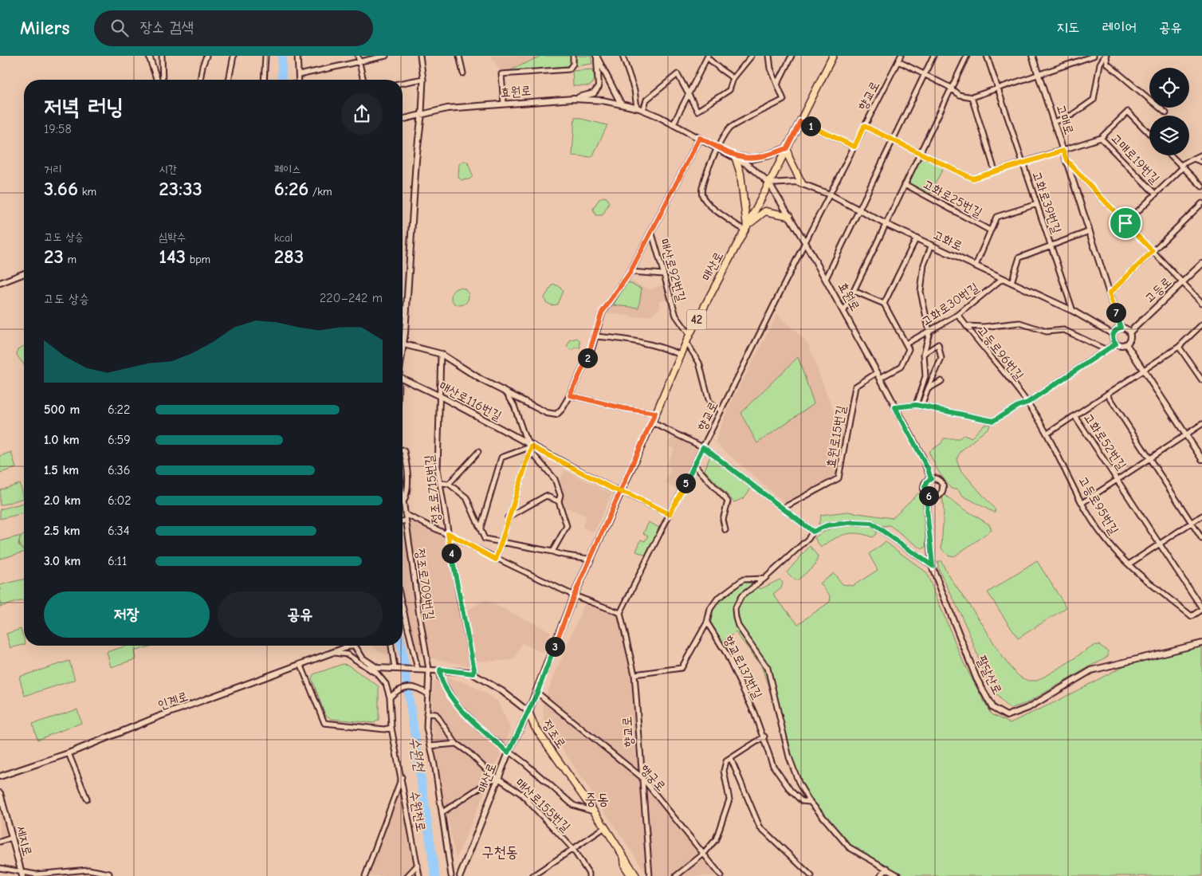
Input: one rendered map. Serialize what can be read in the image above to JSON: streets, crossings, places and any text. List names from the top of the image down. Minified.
{"streets":{"main road":["매산로","42","정조로"],"street":["효원로","향교로","고매로","고매로19번길","고화로25번길","고화로39번길","고화로","매산로92번길","고등로","고화로30번길","고등로96번길","매산로116번길","효원로15번길","고화로52번길","정조로715번길","고등로95번길","정조로709번길","향교로137번길","팔달산로","인계로","행궁로","매산로155번길","수원천로","세지로"]},"crossings":[["효원로","향교로"],["효원로","고화로"],["효원로","매산로"],["효원로","효원로15번길"],["향교로","고화로"],["향교로","행궁로"],["고매로","고매로19번길"],["고매로","고화로"],["고매로","고등로"],["고매로19번길","고화로39번길"],["고화로25번길","고화로39번길"],["고화로25번길","고화로"],["고화로39번길","고화로"],["고화로","매산로"],["고화로","고등로"],["고화로","고화로30번길"],["매산로","매산로92번길"],["매산로","매산로116번길"],["매산로","정조로"],["매산로","행궁로"],["매산로","매산로155번길"],["고화로30번길","고등로96번길"],["고등로96번길","고등로95번길"],["매산로116번길","정조로715번길"],["고화로52번길","고등로95번길"],["정조로715번길","정조로"],["정조로709번길","정조로"],["정조로709번길","수원천로"],["정조로","수원천로"],["매산로155번길","수원천로"]],"districts":["중동","구천동"],"water":["수원천"],"page":{"header":"Milers","search":"장소 검색","nav":["지도","레이어","공유"],"heading":["저녁 러닝","19:58"],"pins":["1","7","2","5","6","4","3"],"stats":[["거리","3.66 km"],["시간","23:33"],["페이스","6:26 /km"],["고도 상승","23 m"],["심박수","143 bpm"],["kcal","283"]],"chart":["고도 상승","220–242 m"],"list":[{"name":"500 m","note":"6:22"},{"name":"1.0 km","note":"6:59"},{"name":"1.5 km","note":"6:36"},{"name":"2.0 km","note":"6:02"},{"name":"2.5 km","note":"6:34"},{"name":"3.0 km","note":"6:11"}],"buttons":["저장","공유"]}}
